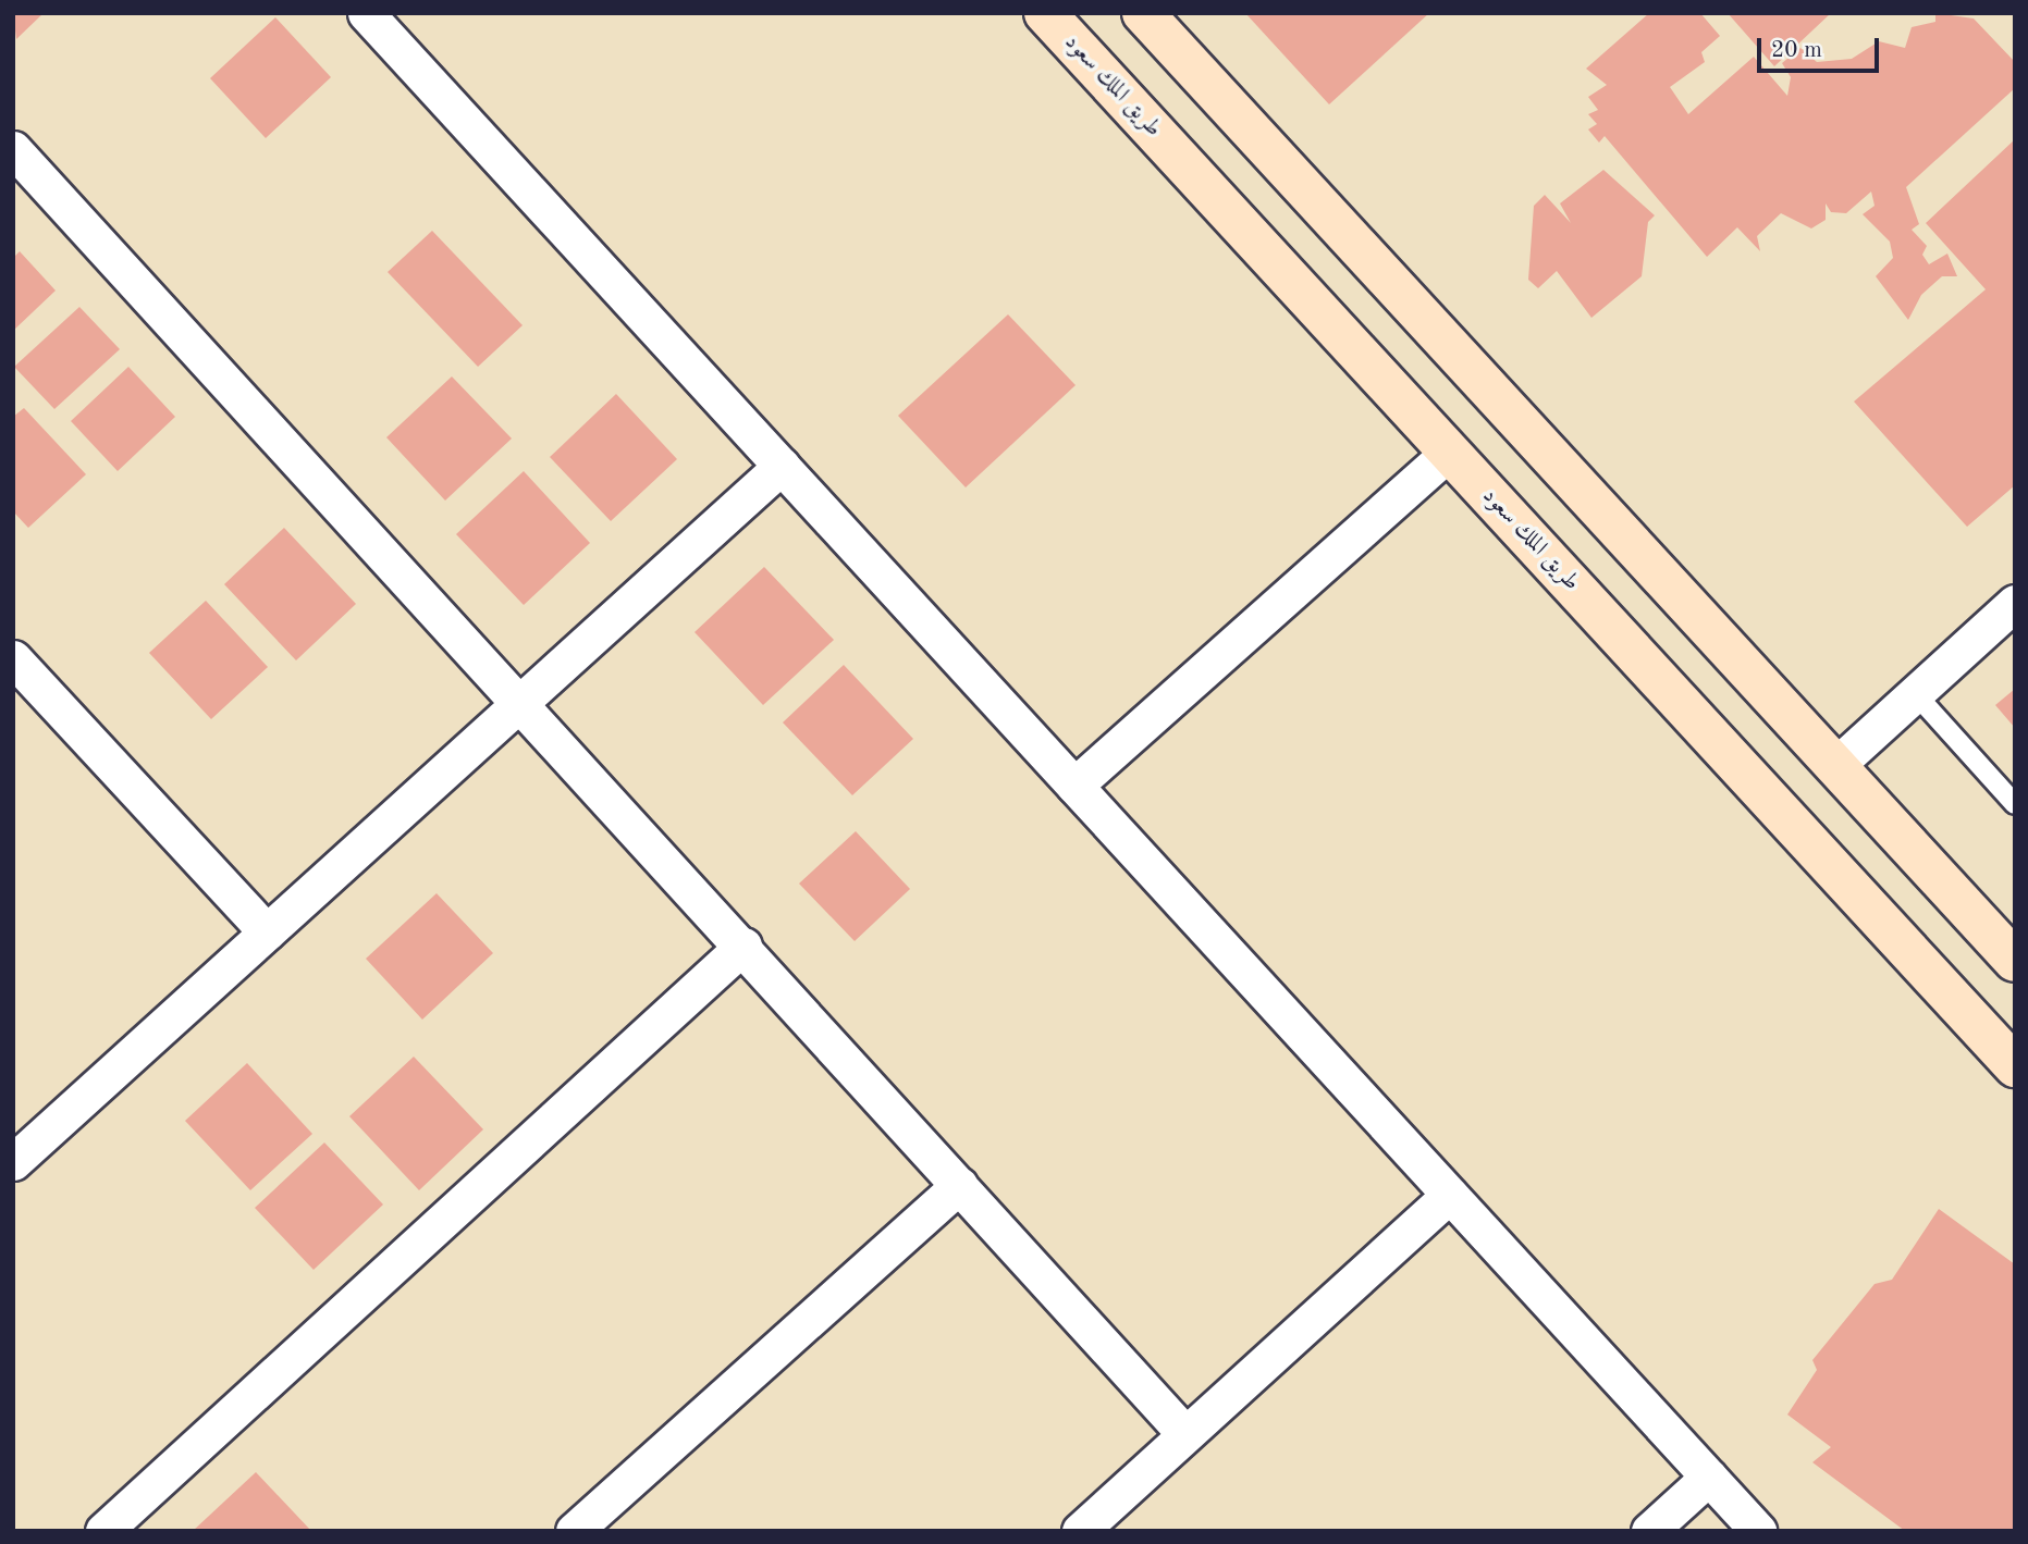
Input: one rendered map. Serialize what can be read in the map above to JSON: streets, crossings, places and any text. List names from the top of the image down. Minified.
{"streets":{"street":["طريق الملك سعود"]},"scale_bar":"20 m"}
